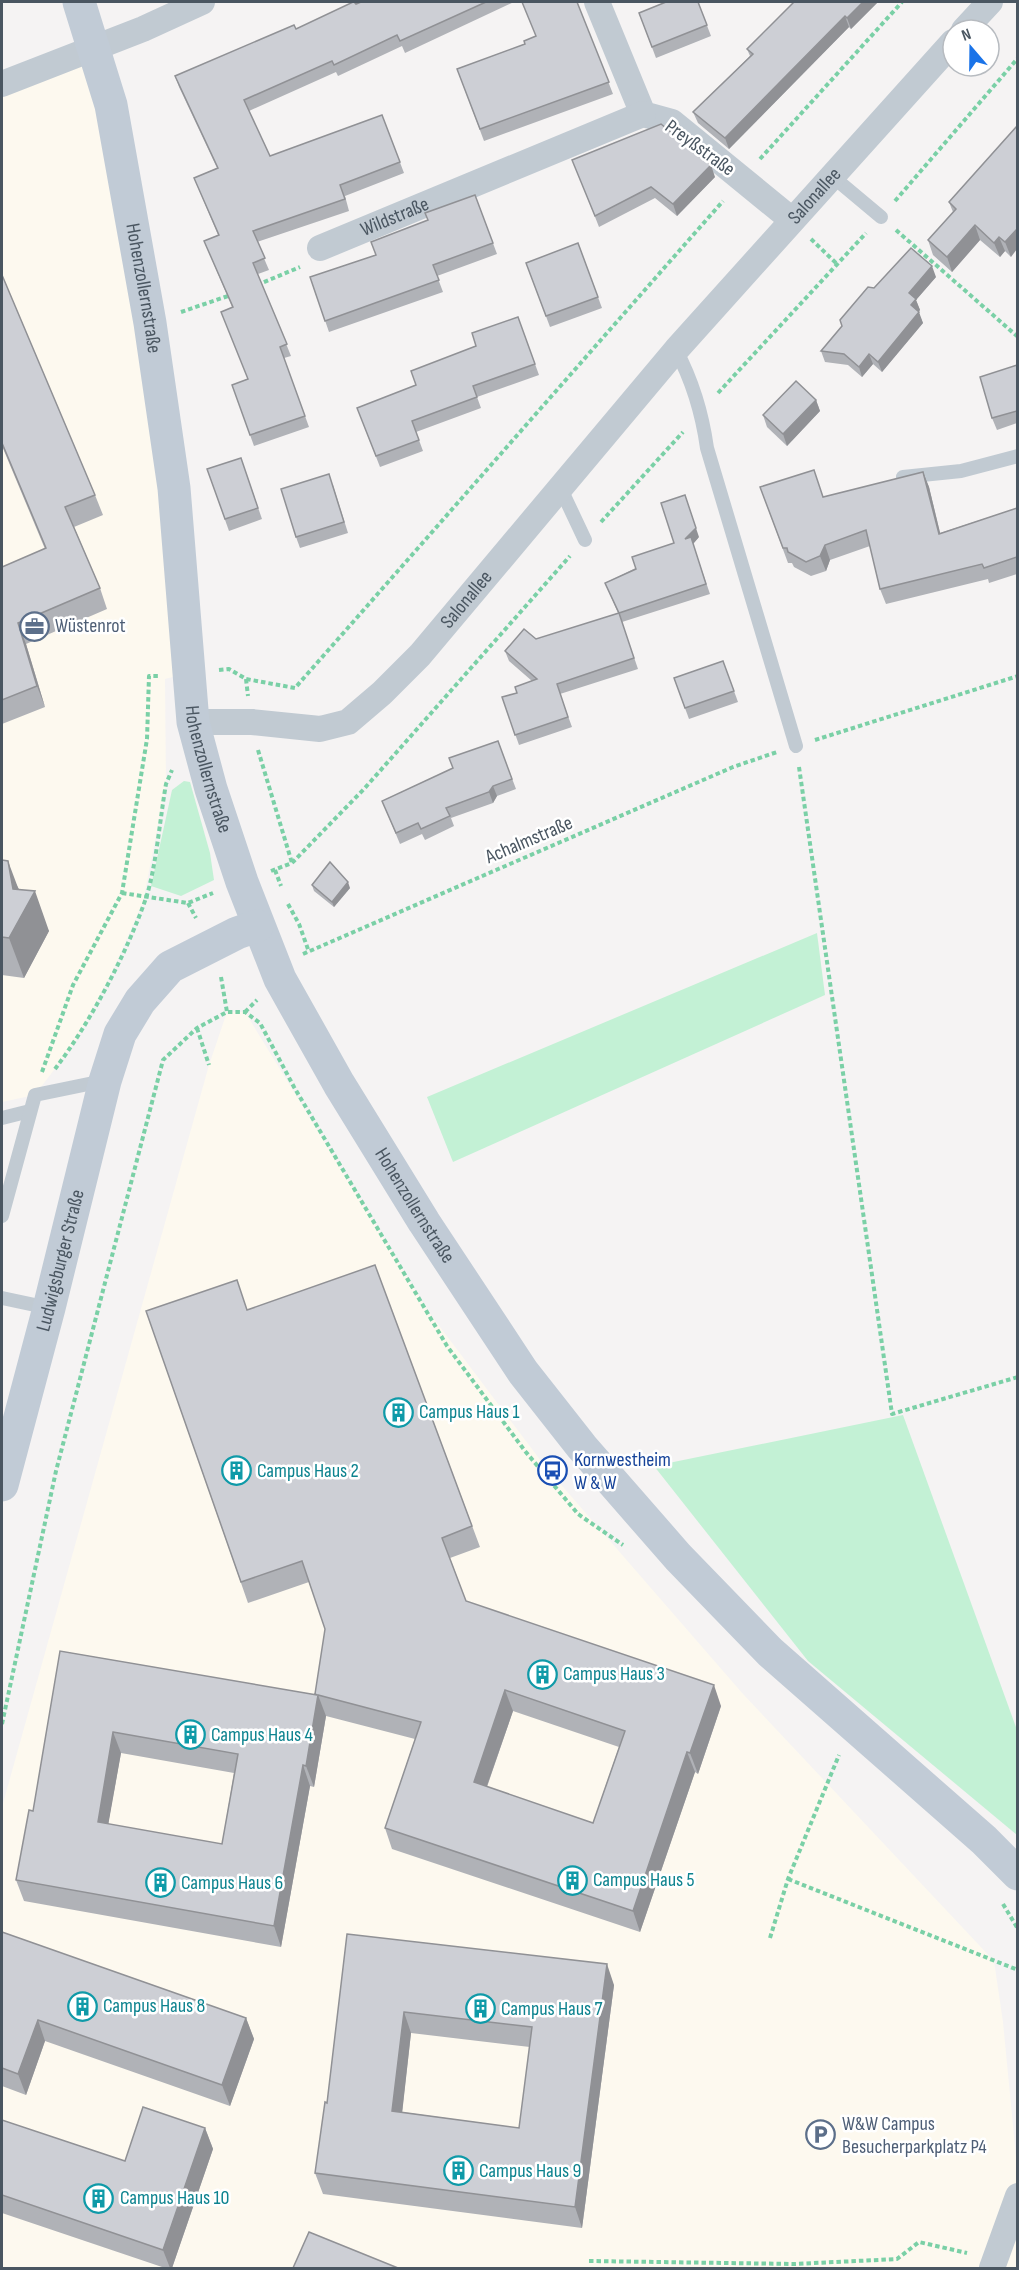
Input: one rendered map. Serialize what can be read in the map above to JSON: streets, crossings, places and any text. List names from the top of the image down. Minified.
{"streets":{"main road":["Hohenzollernstraße","Ludwigsburger Straße"],"street":["Preyßstraße","Salonallee","Wildstraße"],"path":["Achalmstraße"]},"crossings":[["Preyßstraße","Salonallee"],["Preyßstraße","Wildstraße"],["Salonallee","Hohenzollernstraße"],["Hohenzollernstraße","Achalmstraße"],["Hohenzollernstraße","Ludwigsburger Straße"]],"places":{"office":["Wüstenrot"],"building":["Campus Haus 1","Campus Haus 2","Campus Haus 3","Campus Haus 4","Campus Haus 5","Campus Haus 6","Campus Haus 8","Campus Haus 7","Campus Haus 9","Campus Haus 10"],"bus stop":["Kornwestheim W & W"],"parking":["W&W Campus Besucherparkplatz P4"]},"north":"top"}
